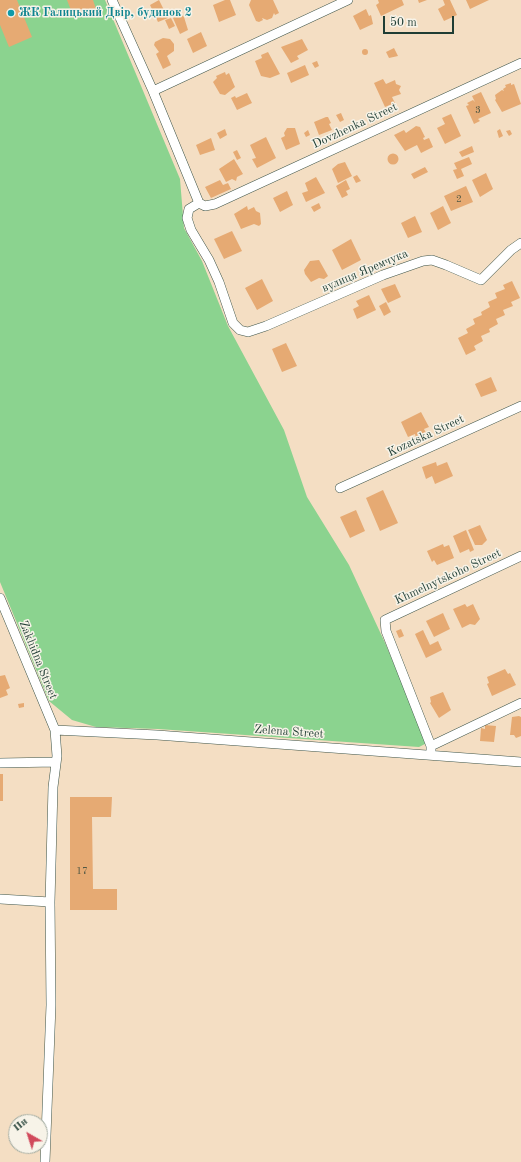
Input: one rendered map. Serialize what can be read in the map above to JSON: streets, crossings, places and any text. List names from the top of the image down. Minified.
{"streets":{"street":["Dovzhenka Street","вулиця Яремчука","Kozatska Street","Khmelnytskoho Street","Zakhidna Street","Zelena Street"]},"crossings":[["Dovzhenka Street","вулиця Яремчука"],["Khmelnytskoho Street","Zelena Street"],["Zakhidna Street","Zelena Street"]],"places":["ЖК Галицький Двір, будинок 2"],"house_numbers":["3","2","17"],"scale_bar":"50 m","north":"top left"}
